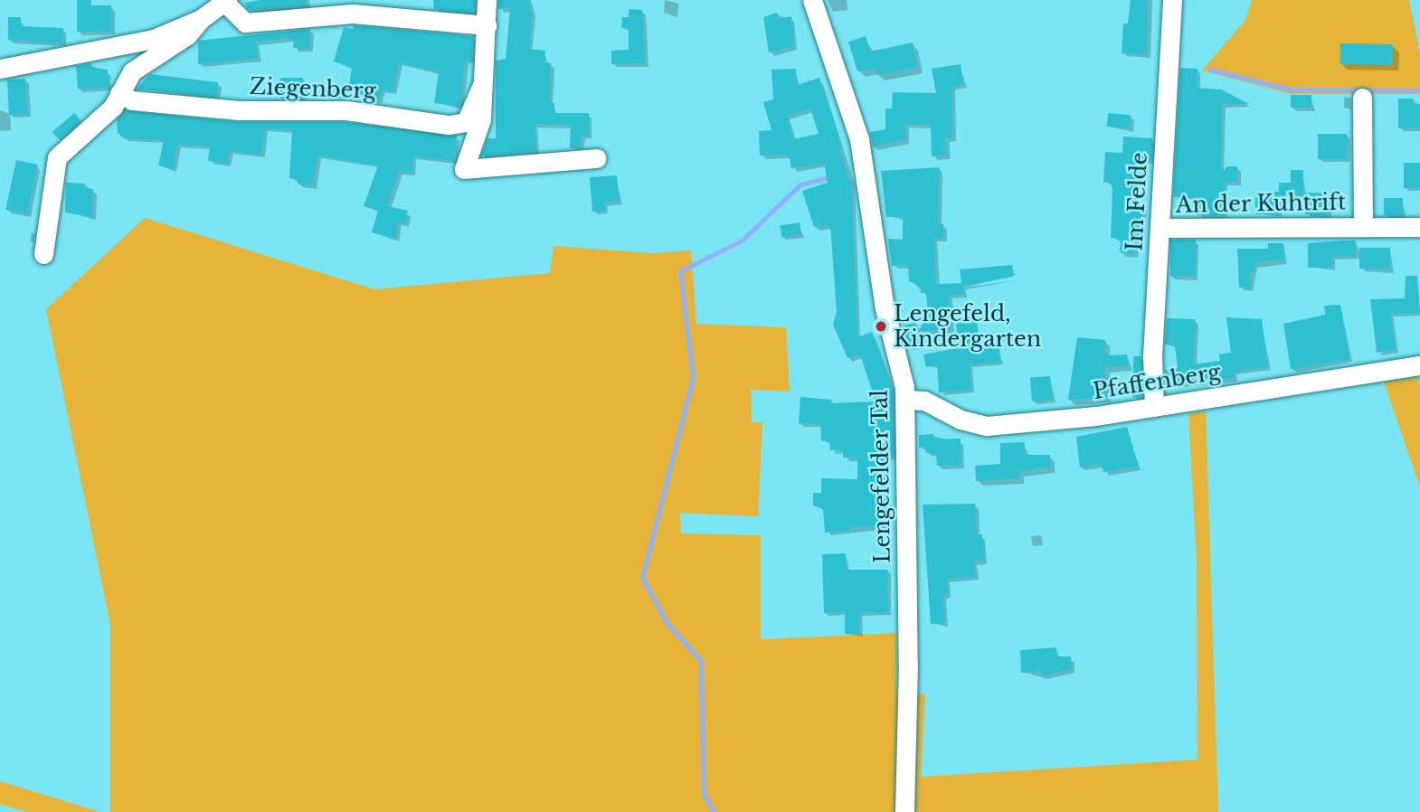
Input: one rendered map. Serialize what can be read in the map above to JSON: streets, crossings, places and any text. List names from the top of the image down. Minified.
{"streets":{"street":["Ziegenberg","Im Felde","An der Kuhtrift","Pfaffenberg","Lengefelder Tal"]},"crossings":[["Im Felde","An der Kuhtrift"],["Im Felde","Pfaffenberg"],["Pfaffenberg","Lengefelder Tal"]],"places":["Lengefeld, Kindergarten"]}
